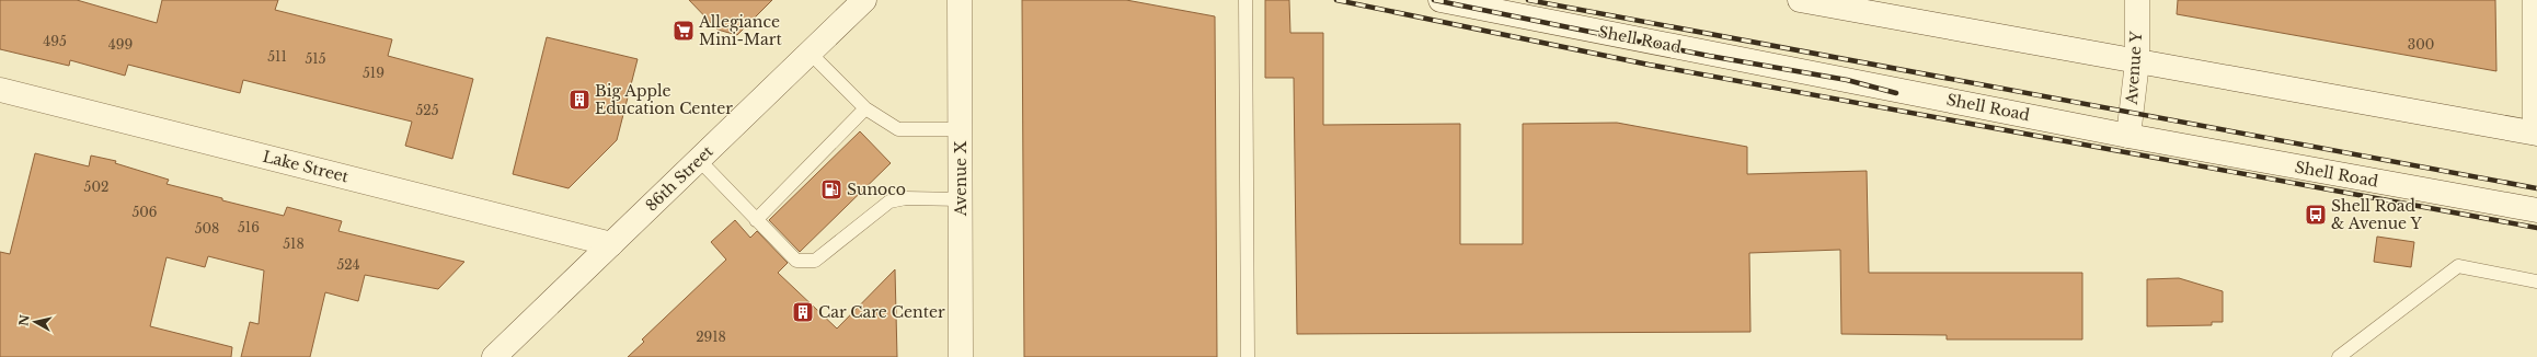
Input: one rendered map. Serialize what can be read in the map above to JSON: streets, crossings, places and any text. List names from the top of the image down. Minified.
{"streets":{"main road":["Shell Road","Avenue Y","Lake Street","86th Street","Avenue X"]},"crossings":[["Shell Road","Avenue Y"],["Lake Street","86th Street"]],"places":{"supermarket":["Allegiance Mini-Mart"],"building":["Big Apple Education Center","Car Care Center"],"fuel station":["Sunoco"],"bus stop":["Shell Road & Avenue Y"]},"house_numbers":["495","499","300","511","515","519","525","502","506","516","508","518","524","2918"],"north":"left"}
